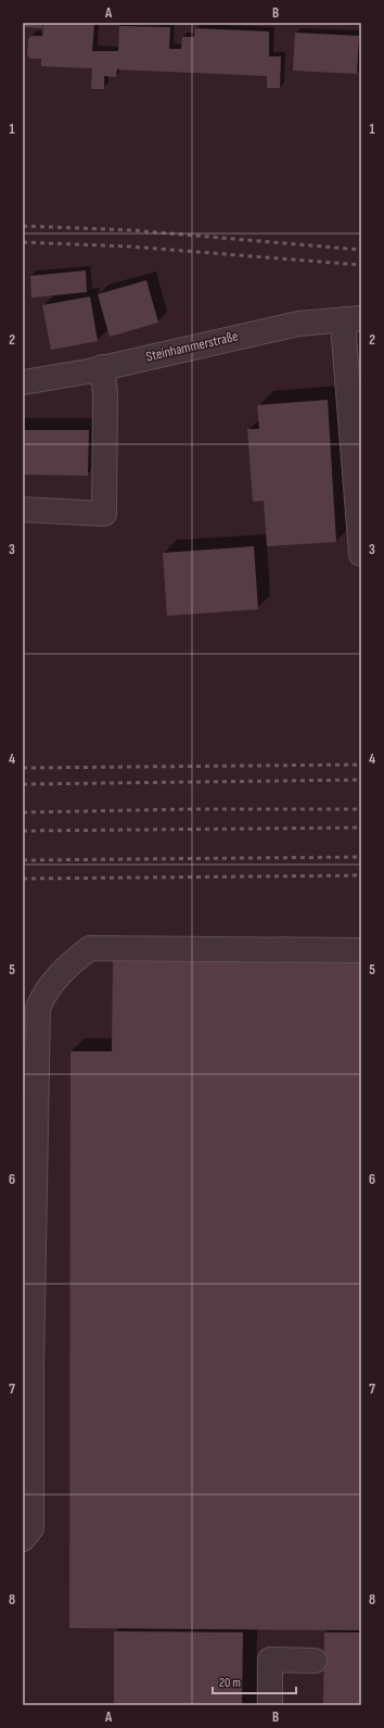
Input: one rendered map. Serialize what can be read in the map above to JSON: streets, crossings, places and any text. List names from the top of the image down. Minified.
{"streets":{"street":["Steinhammerstraße"]},"scale_bar":"20 m","grid":{"columns":["A","B"],"rows":["1","2","3","4","5","6","7","8"]}}
